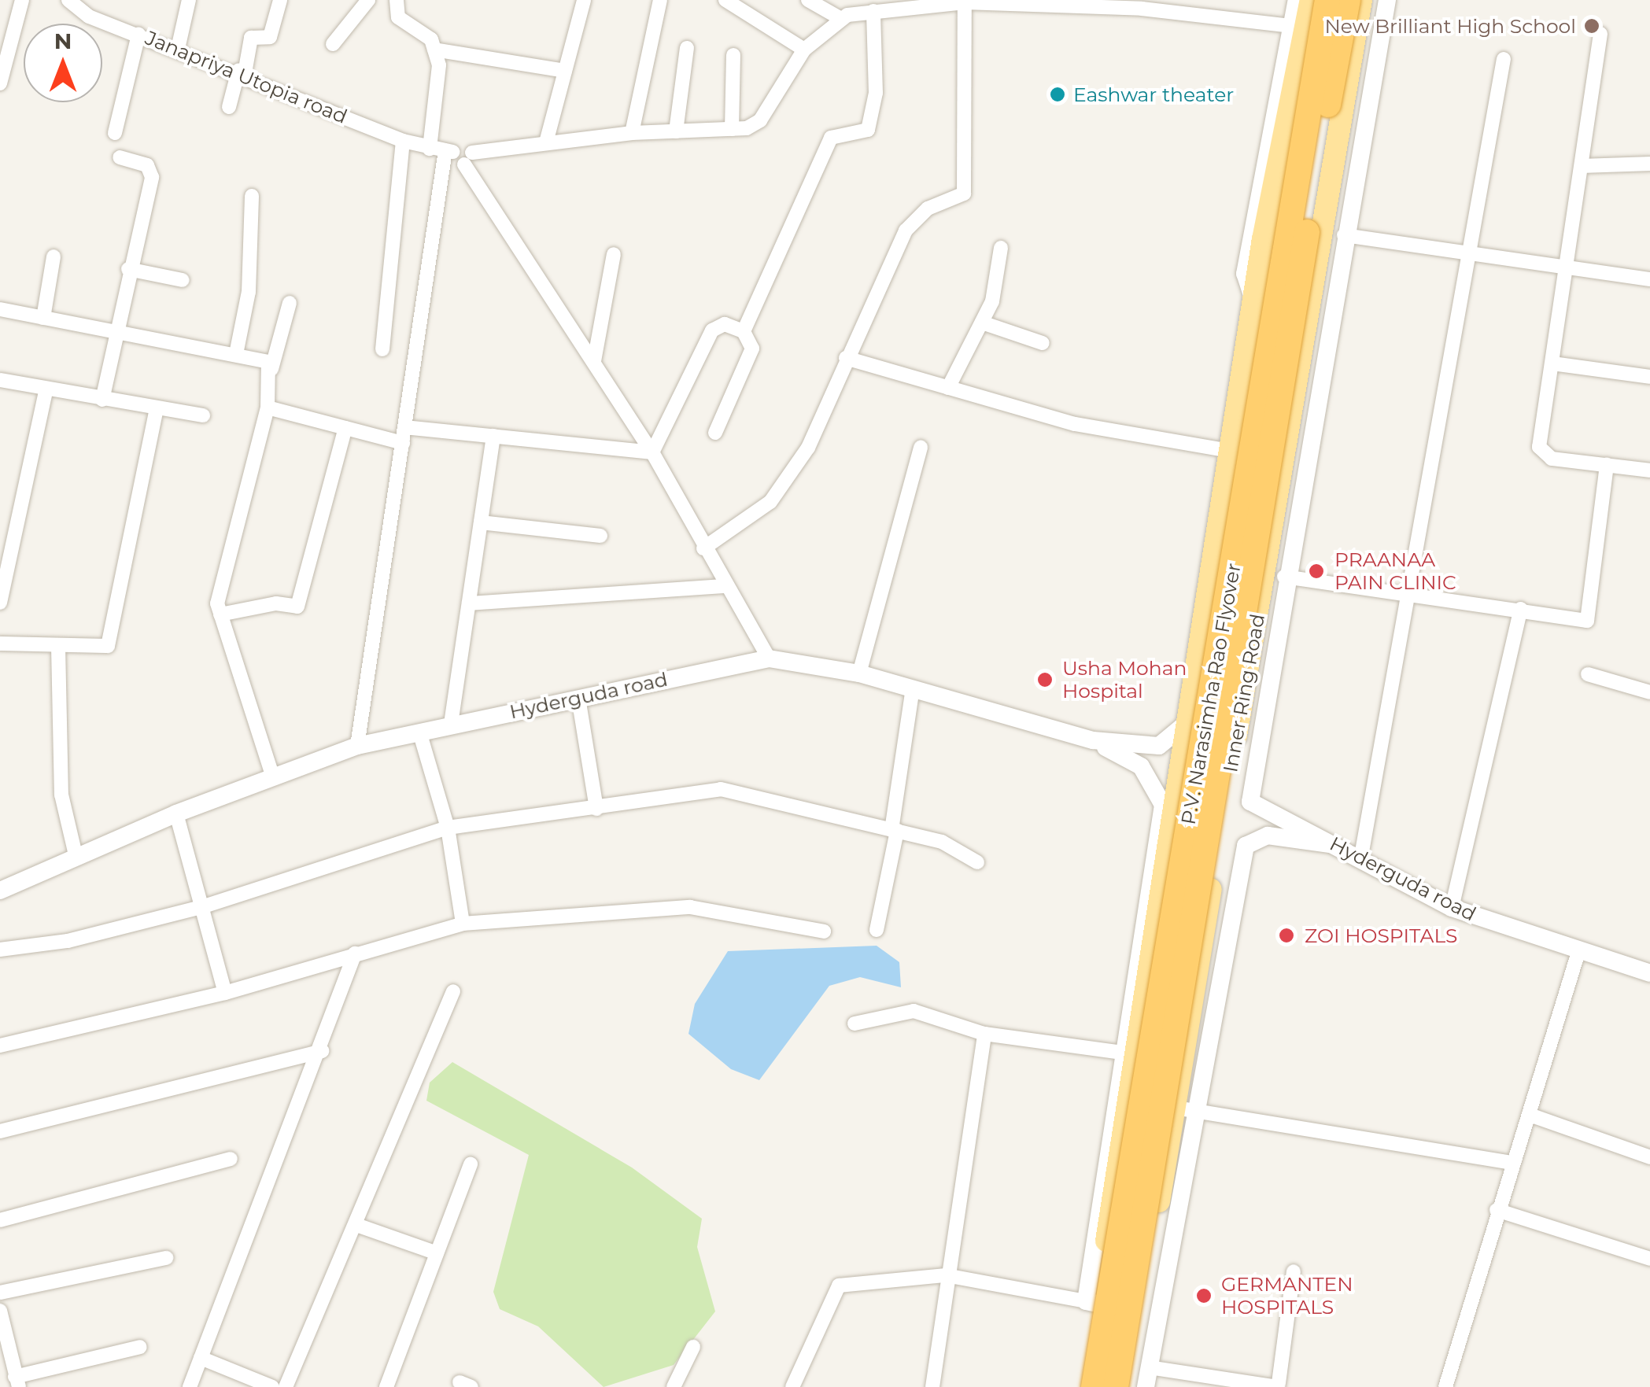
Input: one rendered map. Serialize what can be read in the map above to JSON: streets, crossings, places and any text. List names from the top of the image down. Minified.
{"streets":{"highway":["P.V. Narasimha Rao Flyover"],"main road":["Inner Ring Road"],"street":["Janapriya Utopia road","Hyderguda road"]},"places":["New Brilliant High School","Eashwar theater","PRAANAA PAIN CLINIC","Usha Mohan Hospital","ZOI HOSPITALS","GERMANTEN HOSPITALS"],"north":"top"}
